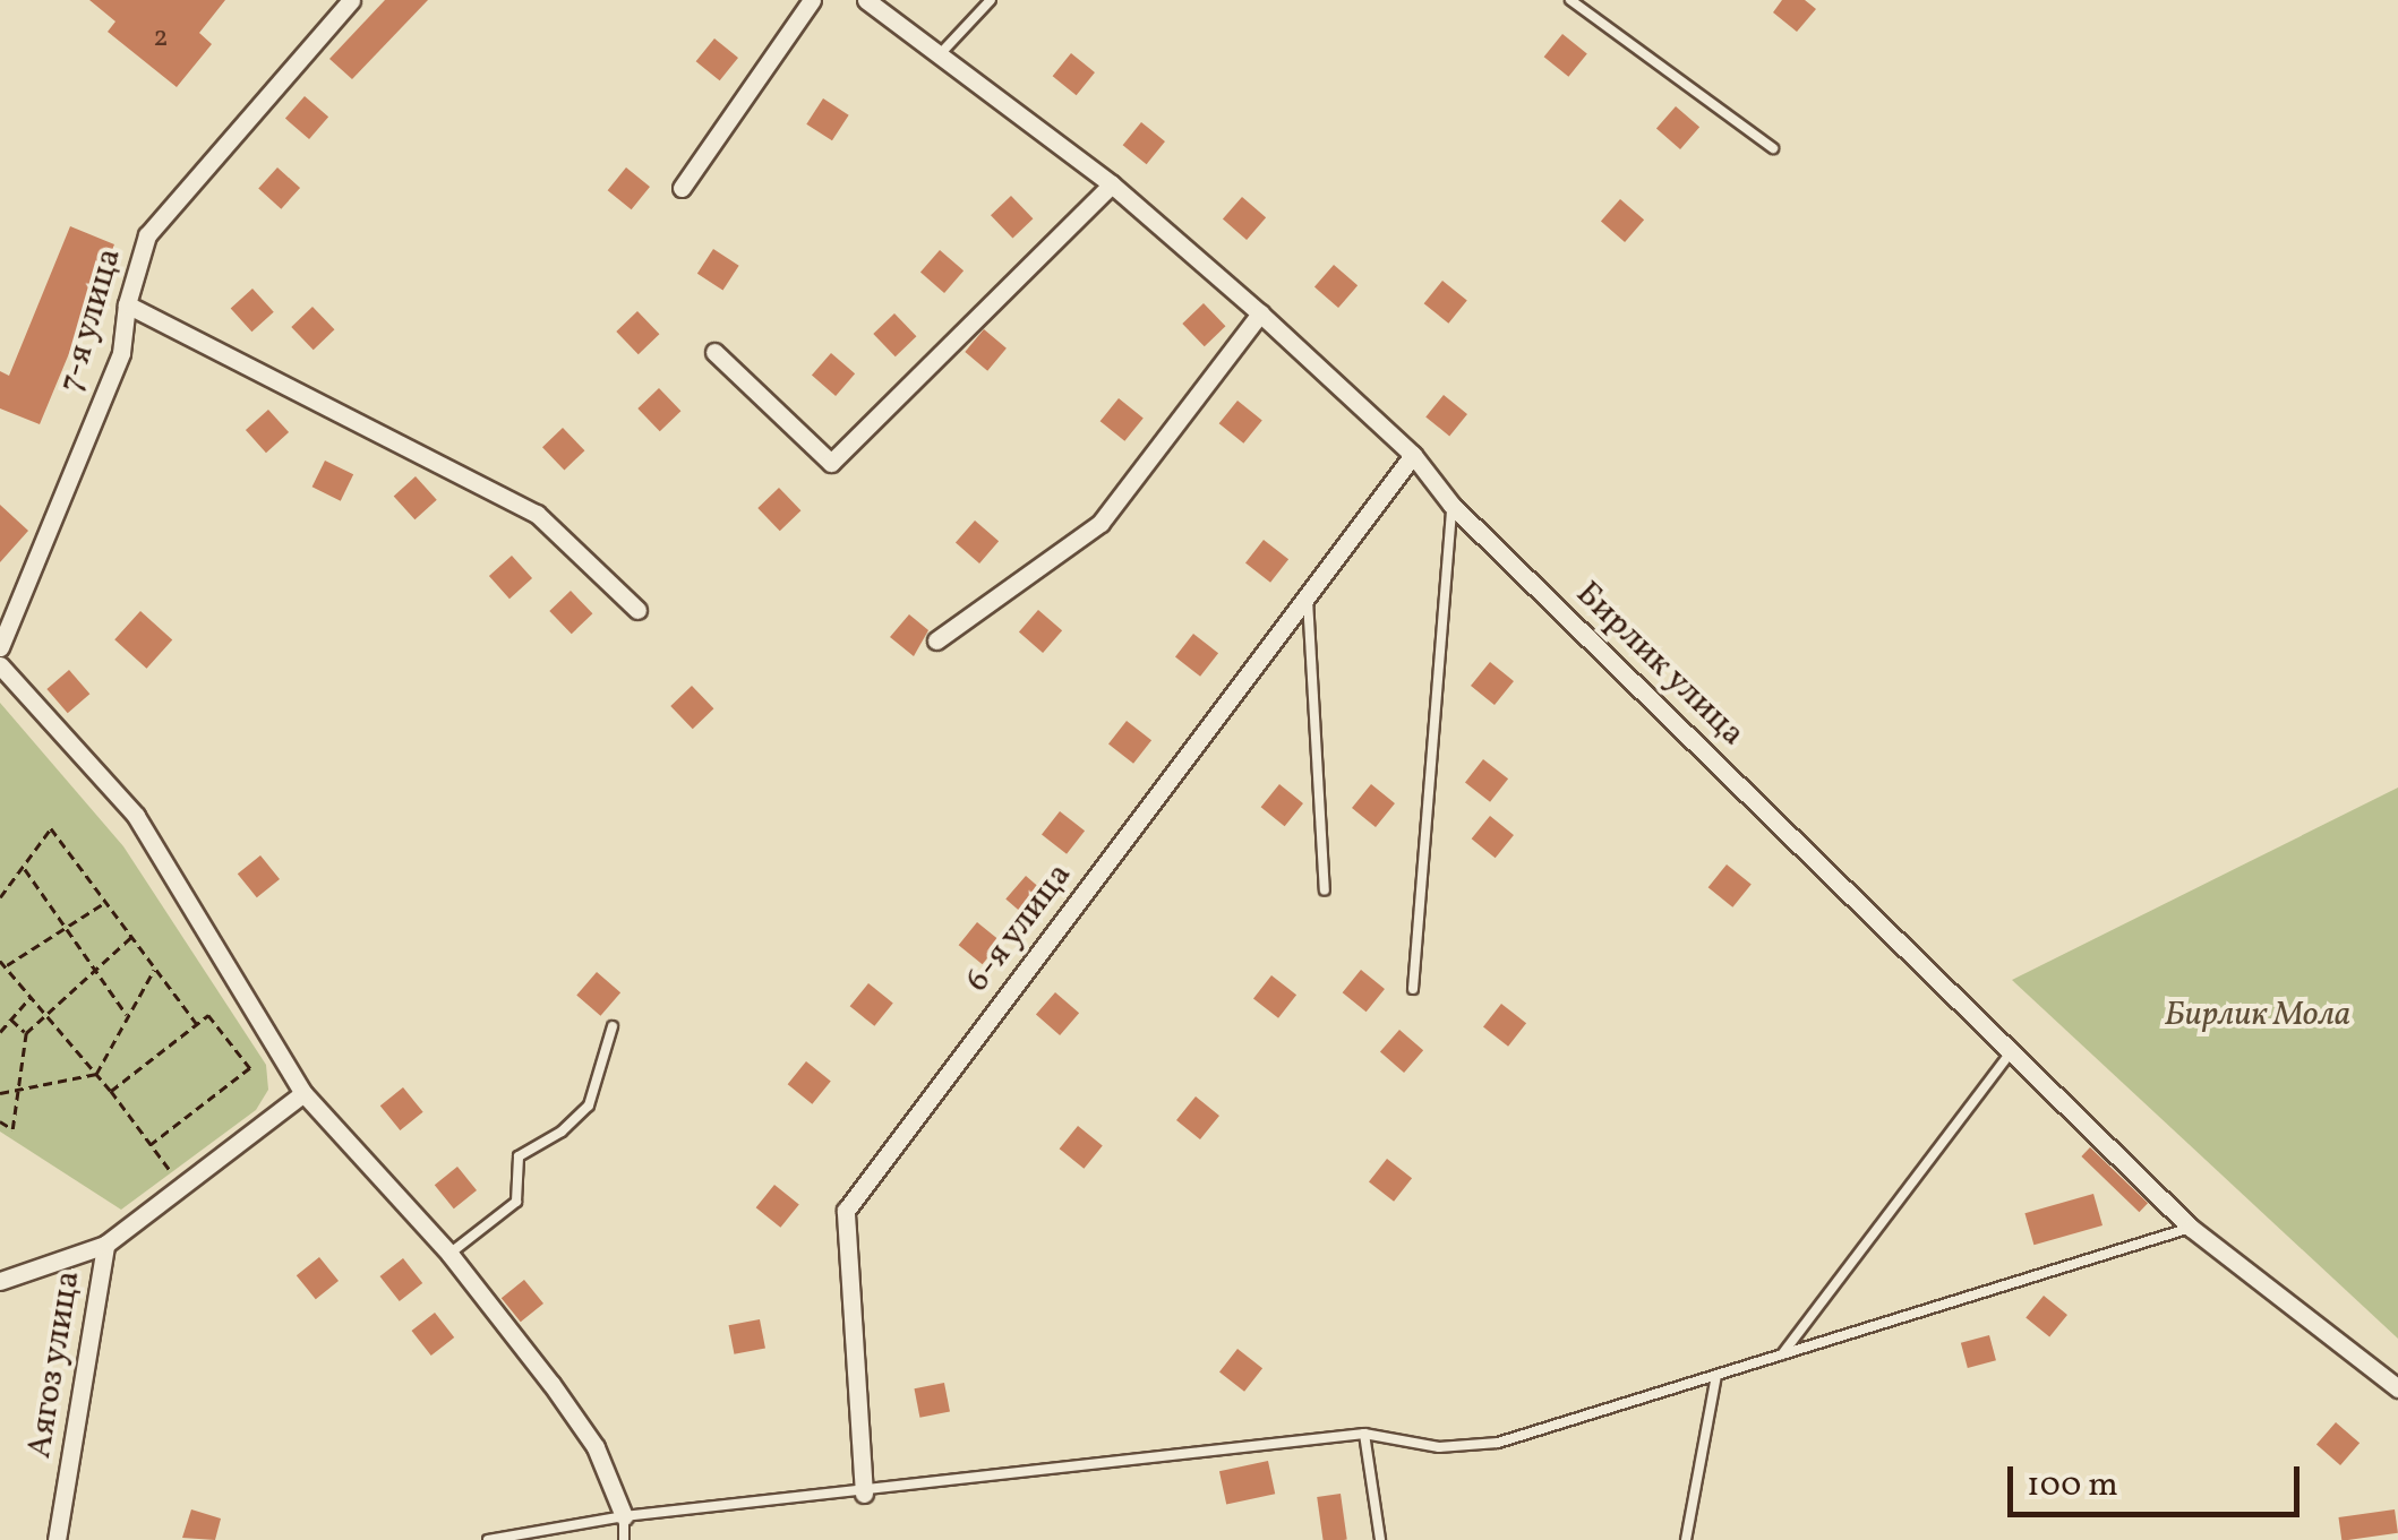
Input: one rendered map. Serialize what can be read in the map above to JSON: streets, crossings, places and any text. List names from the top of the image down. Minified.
{"streets":{"street":["7-я улица","Бирлик улица","6-я улица","Аягоз улица"]},"crossings":[["Бирлик улица","6-я улица"]],"parks":["Бирлик Мола"],"house_numbers":["2"],"scale_bar":"100 m"}
